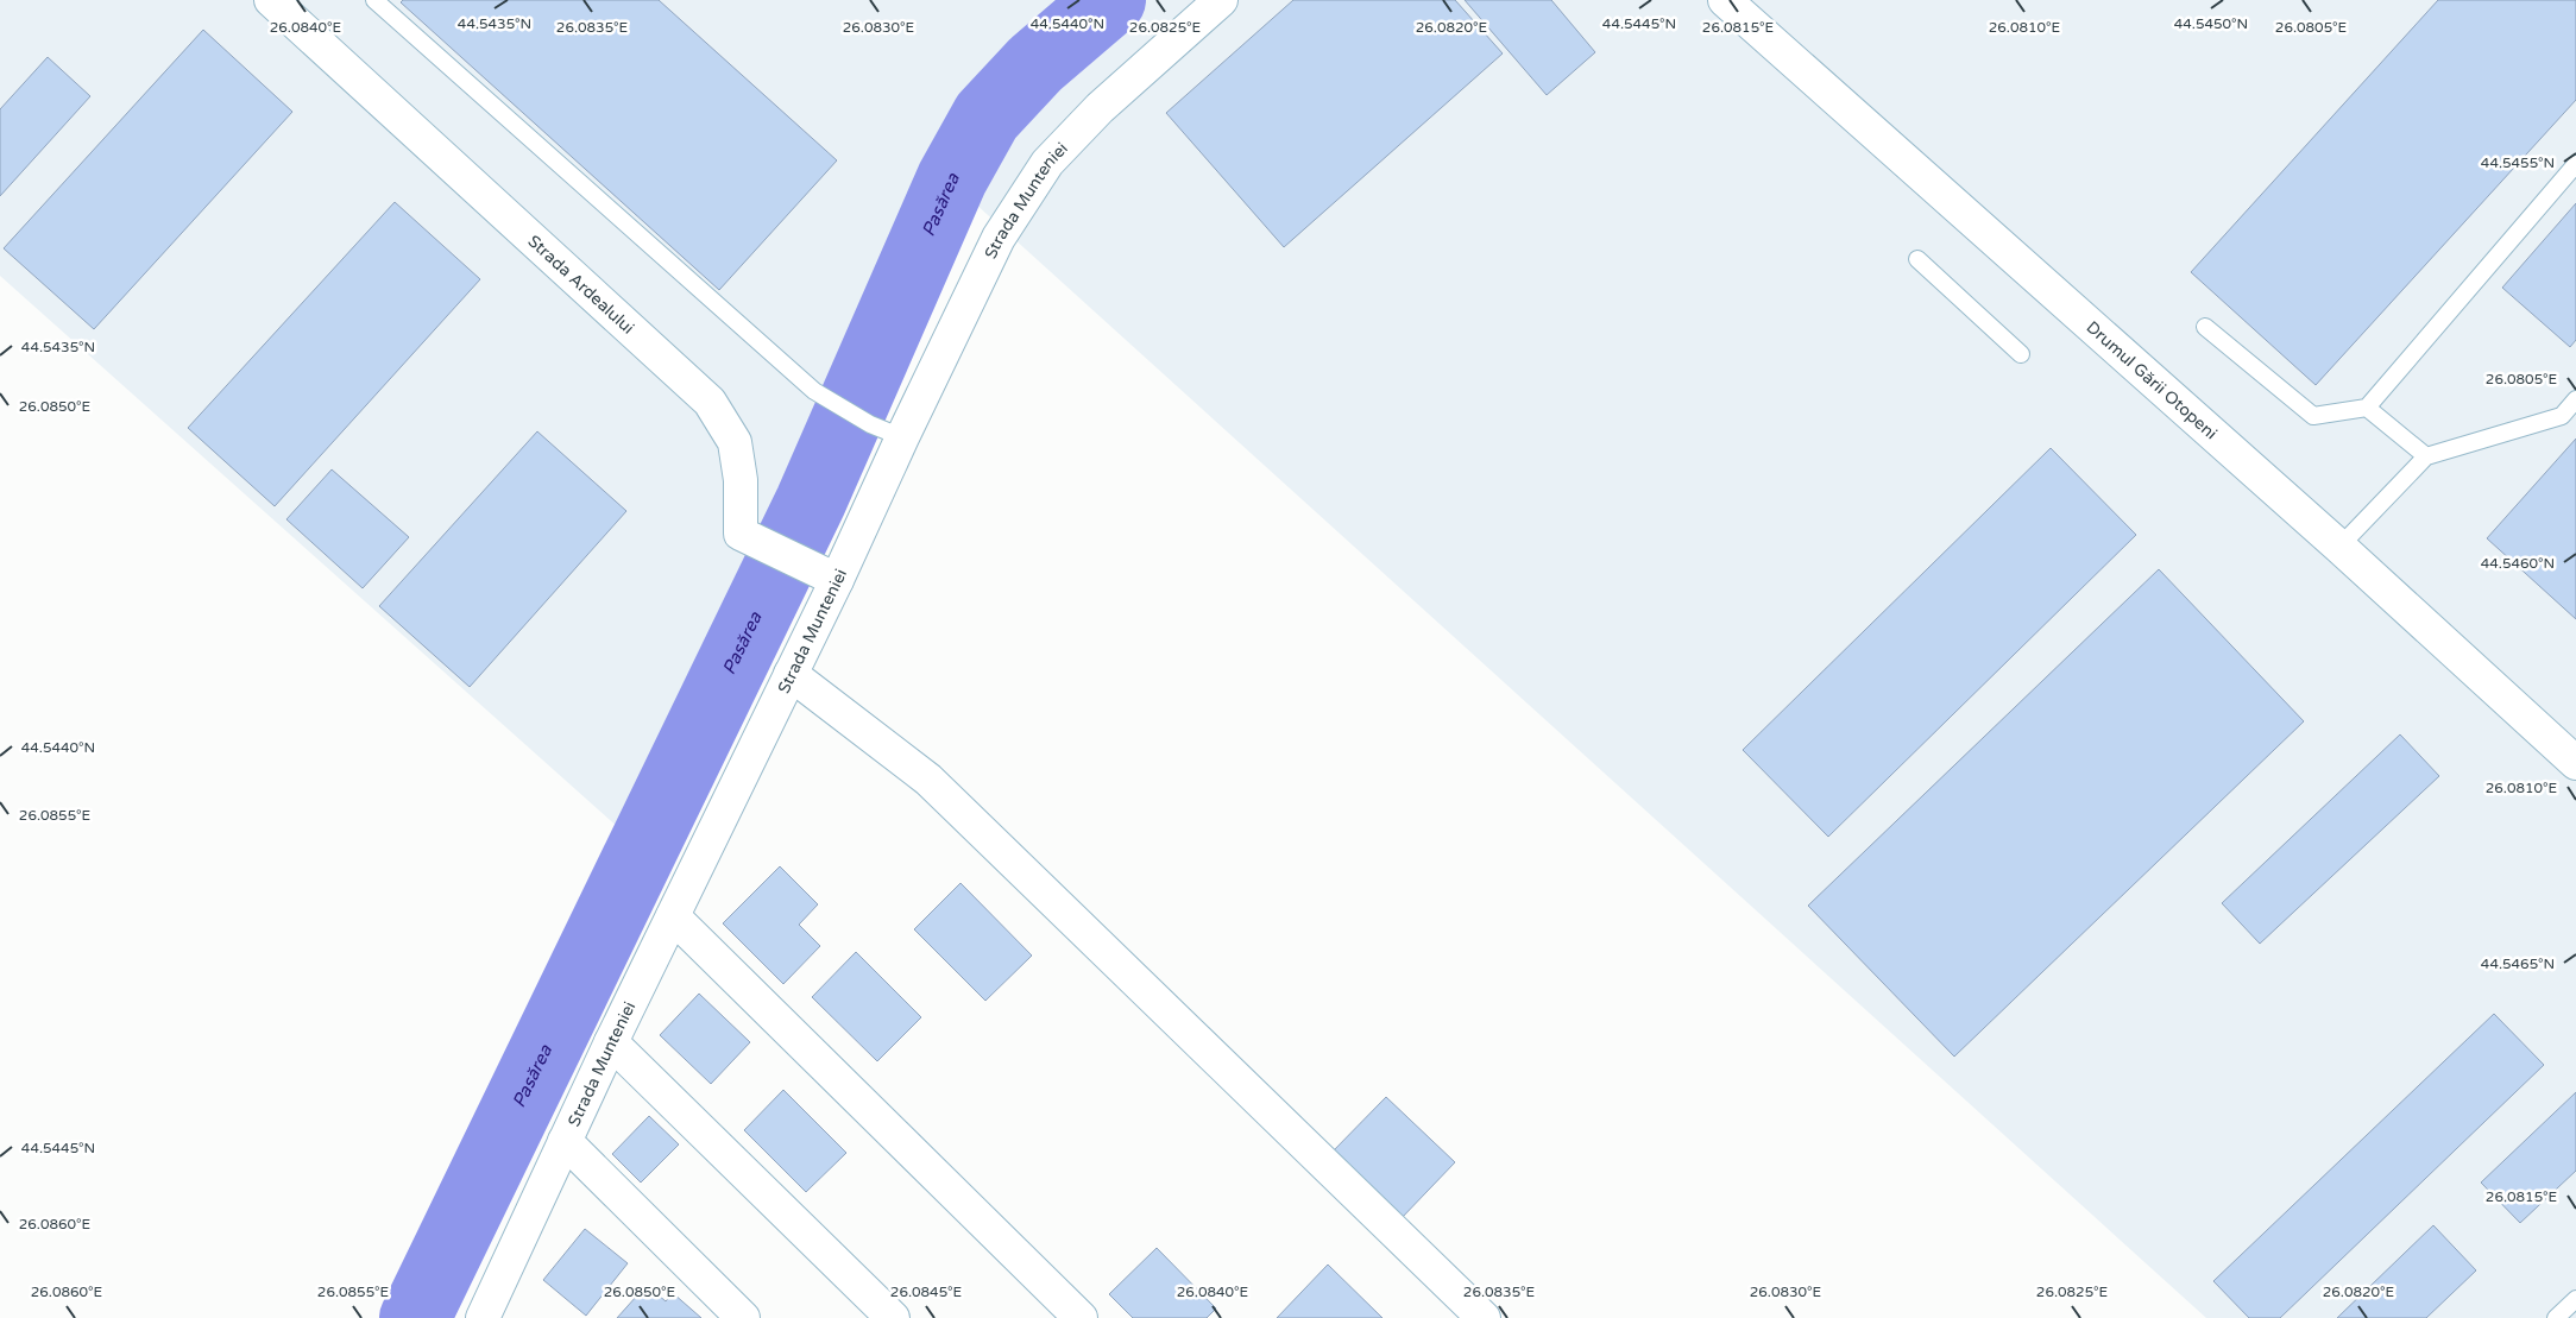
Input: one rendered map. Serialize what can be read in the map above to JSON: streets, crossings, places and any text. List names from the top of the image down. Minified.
{"streets":{"street":["Strada Munteniei","Strada Ardealului","Drumul Gării Otopeni"]},"crossings":[["Strada Munteniei","Strada Ardealului"]],"water":["Pasărea"],"coordinates":["44.5435°N","44.5440°N","44.5445°N","44.5450°N","26.0840°E","26.0835°E","26.0830°E","26.0825°E","26.0820°E","26.0815°E","26.0810°E","26.0805°E","44.5455°N","26.0850°E","44.5460°N","26.0855°E","44.5465°N","26.0860°E","26.0845°E"]}
